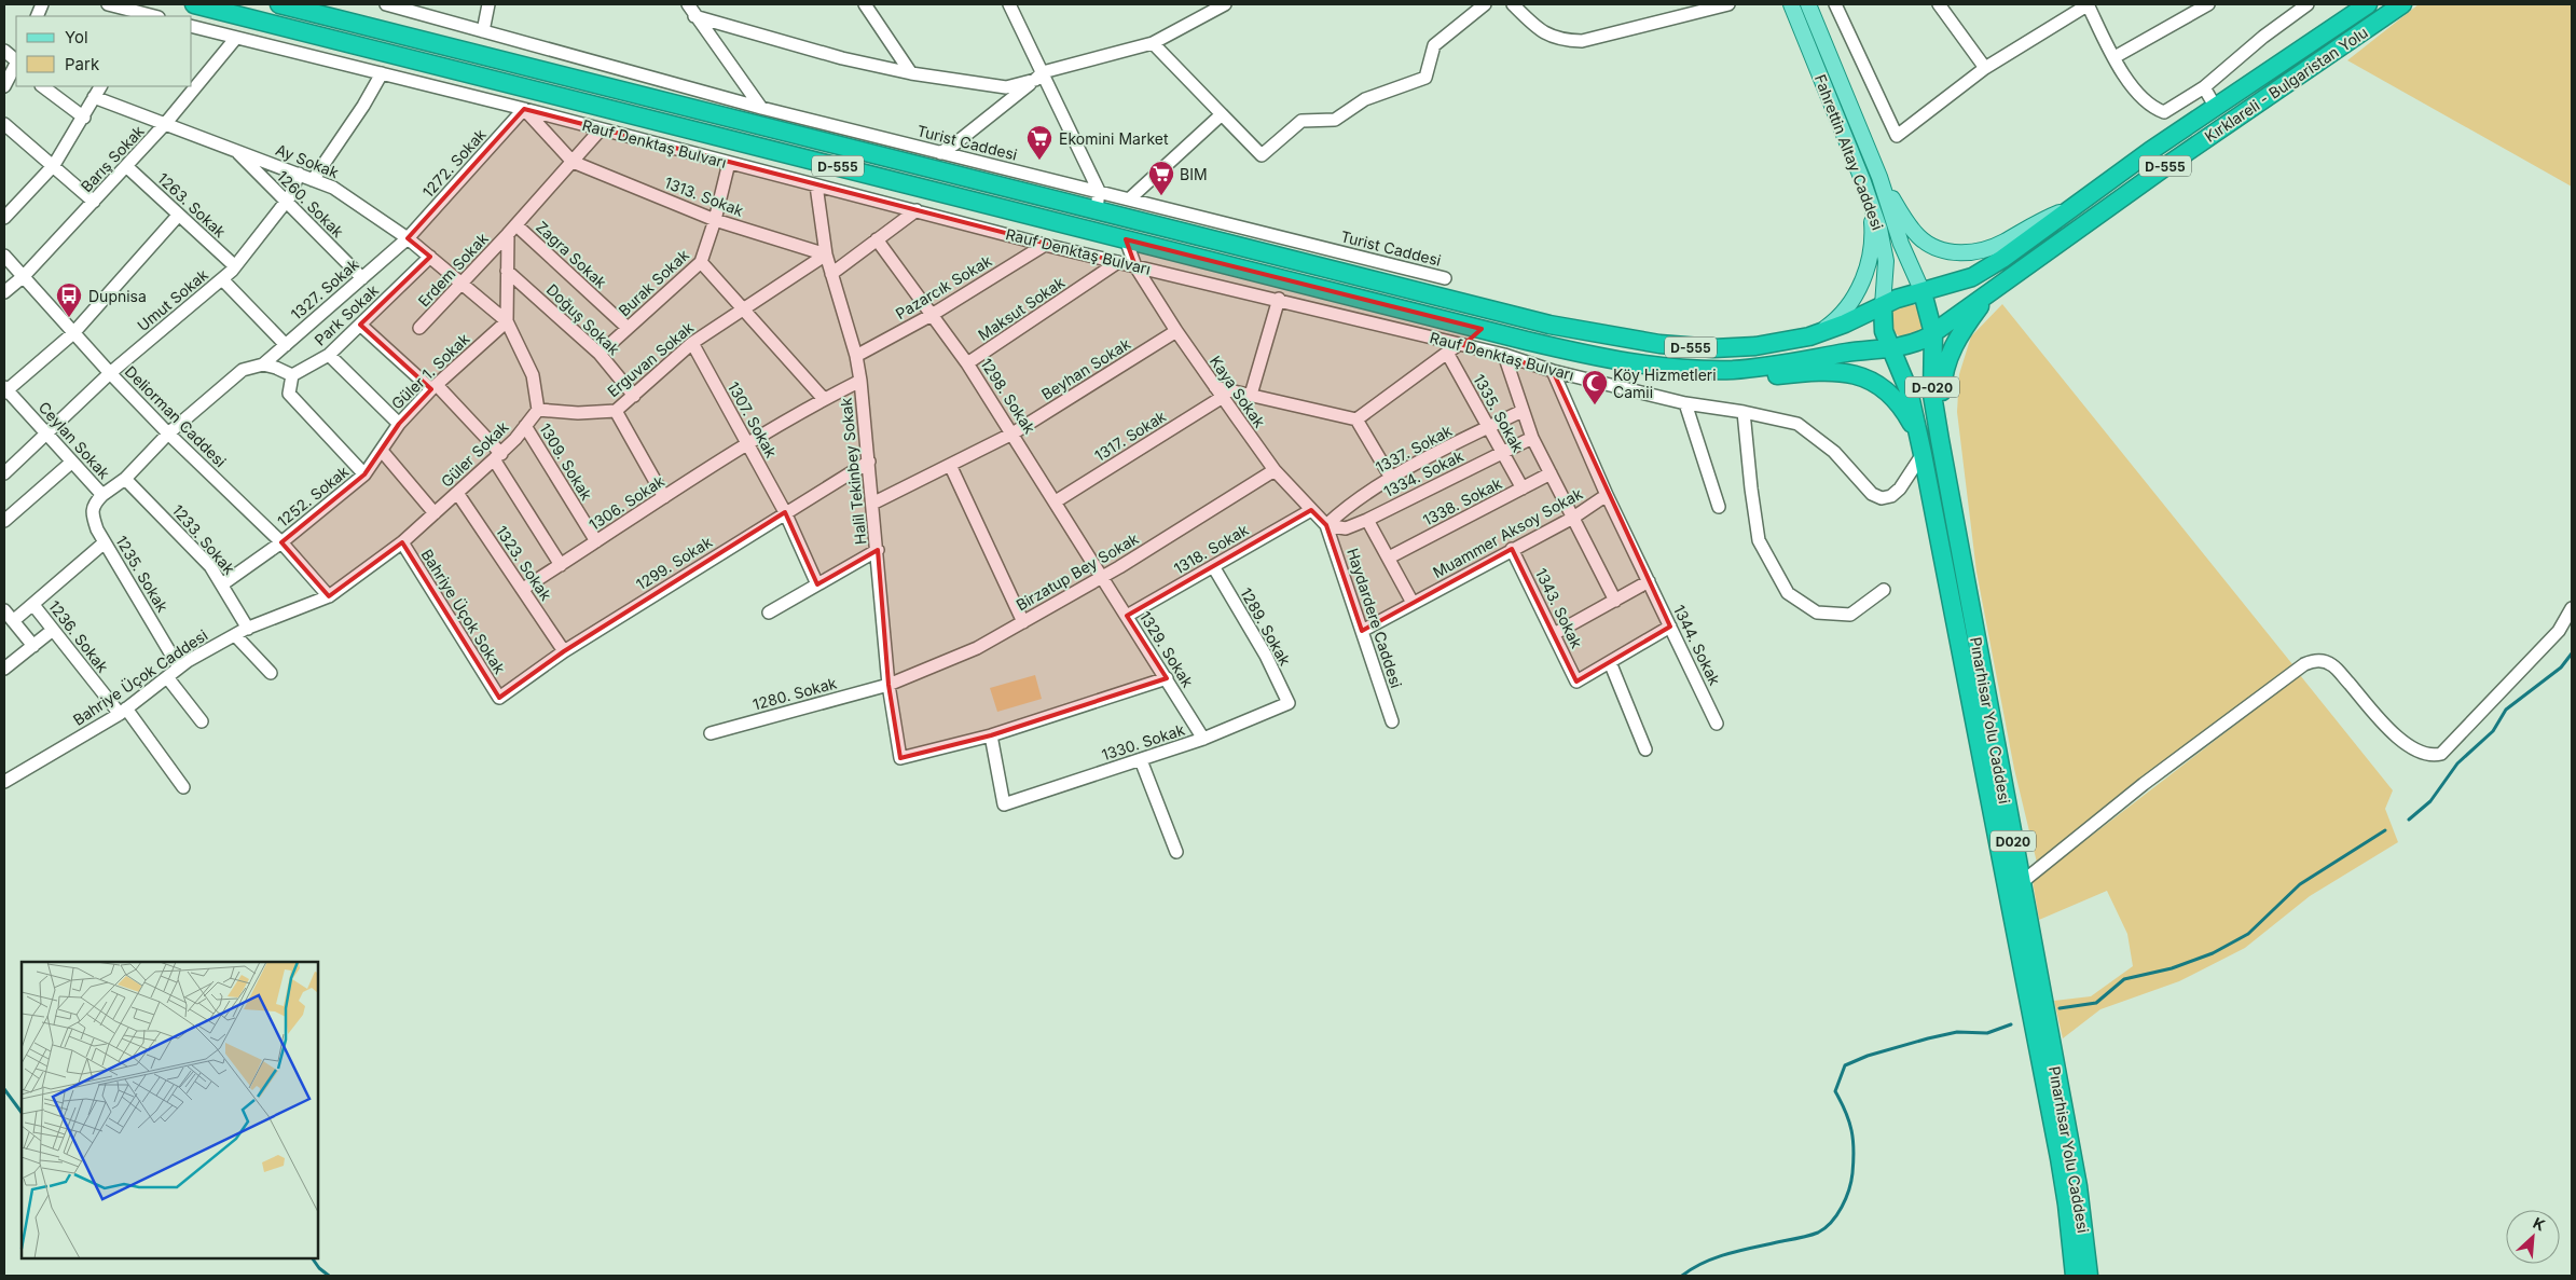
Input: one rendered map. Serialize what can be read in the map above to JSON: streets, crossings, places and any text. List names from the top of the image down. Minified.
{"streets":{"highway":["Kırklareli - Bulgaristan Yolu","Rauf Denktaş Bulvarı","D-555","D-020","Pınarhisar Yolu Caddesi","D020"],"main road":["Fahrettin Altay Caddesi"],"street":["Turist Caddesi","Barış Sokak","Ay Sokak","1272. Sokak","1313. Sokak","1260. Sokak","1263. Sokak","Zagra Sokak","Erdem Sokak","Burak Sokak","Pazarcık Sokak","1327. Sokak","Umut Sokak","Maksut Sokak","Park Sokak","Doğuş Sokak","Erguvan Sokak","Beyhan Sokak","Güler 1. Sokak","Kaya Sokak","1298. Sokak","1335. Sokak","Deliorman Caddesi","1307. Sokak","1317. Sokak","Ceylan Sokak","1337. Sokak","Güler Sokak","1309. Sokak","Halil Tekinbey Sokak","1334. Sokak","1252. Sokak","1338. Sokak","1306. Sokak","Muammer Aksoy Sokak","1233. Sokak","1318. Sokak","1323. Sokak","1299. Sokak","Birzatup Bey Sokak","1235. Sokak","1343. Sokak","Bahriye Üçok Sokak","Haydardere Caddesi","1289. Sokak","1236. Sokak","1344. Sokak","1329. Sokak","Bahriye Üçok Caddesi","1280. Sokak","1330. Sokak"]},"crossings":[["Kırklareli - Bulgaristan Yolu","Fahrettin Altay Caddesi"],["Kırklareli - Bulgaristan Yolu","D-555"],["Kırklareli - Bulgaristan Yolu","Pınarhisar Yolu Caddesi"],["Rauf Denktaş Bulvarı","Barış Sokak"],["Rauf Denktaş Bulvarı","1272. Sokak"],["Rauf Denktaş Bulvarı","D-555"],["Rauf Denktaş Bulvarı","Burak Sokak"],["Rauf Denktaş Bulvarı","Pazarcık Sokak"],["Rauf Denktaş Bulvarı","Maksut Sokak"],["Rauf Denktaş Bulvarı","Kaya Sokak"],["Rauf Denktaş Bulvarı","Halil Tekinbey Sokak"],["Rauf Denktaş Bulvarı","Muammer Aksoy Sokak"],["Rauf Denktaş Bulvarı","Pınarhisar Yolu Caddesi"],["Fahrettin Altay Caddesi","D-555"],["Fahrettin Altay Caddesi","Pınarhisar Yolu Caddesi"],["Barış Sokak","Ay Sokak"],["Barış Sokak","1263. Sokak"],["Barış Sokak","Deliorman Caddesi"],["Ay Sokak","1272. Sokak"],["Ay Sokak","1260. Sokak"],["Ay Sokak","Erdem Sokak"],["Ay Sokak","1327. Sokak"],["Ay Sokak","Umut Sokak"],["Ay Sokak","Park Sokak"],["Ay Sokak","Güler 1. Sokak"],["1272. Sokak","1327. Sokak"],["D-555","Pınarhisar Yolu Caddesi"],["1313. Sokak","Burak Sokak"],["1313. Sokak","Erguvan Sokak"],["1313. Sokak","Halil Tekinbey Sokak"],["1260. Sokak","1327. Sokak"],["1260. Sokak","Umut Sokak"],["1263. Sokak","Umut Sokak"],["Zagra Sokak","Erdem Sokak"],["Zagra Sokak","Burak Sokak"],["Burak Sokak","Doğuş Sokak"],["Pazarcık Sokak","1298. Sokak"],["Pazarcık Sokak","Halil Tekinbey Sokak"],["Umut Sokak","Deliorman Caddesi"],["Umut Sokak","Ceylan Sokak"],["Maksut Sokak","1298. Sokak"],["Doğuş Sokak","Erguvan Sokak"],["Erguvan Sokak","1307. Sokak"],["Erguvan Sokak","Güler Sokak"],["Erguvan Sokak","Halil Tekinbey Sokak"],["Beyhan Sokak","Kaya Sokak"],["Beyhan Sokak","1298. Sokak"],["Beyhan Sokak","Halil Tekinbey Sokak"],["Güler 1. Sokak","1252. Sokak"],["Kaya Sokak","1317. Sokak"],["Kaya Sokak","1337. Sokak"],["Kaya Sokak","1334. Sokak"],["Kaya Sokak","1318. Sokak"],["Kaya Sokak","Birzatup Bey Sokak"],["Kaya Sokak","Haydardere Caddesi"],["1298. Sokak","1317. Sokak"],["1298. Sokak","Birzatup Bey Sokak"],["1298. Sokak","1329. Sokak"],["1335. Sokak","1337. Sokak"],["1335. Sokak","1334. Sokak"],["1335. Sokak","1338. Sokak"],["Deliorman Caddesi","Ceylan Sokak"],["Deliorman Caddesi","Güler Sokak"],["Deliorman Caddesi","1252. Sokak"],["Deliorman Caddesi","Bahriye Üçok Caddesi"],["1307. Sokak","1306. Sokak"],["1307. Sokak","1299. Sokak"],["Ceylan Sokak","1233. Sokak"],["Ceylan Sokak","1235. Sokak"],["1337. Sokak","1334. Sokak"],["1337. Sokak","Haydardere Caddesi"],["Güler Sokak","1309. Sokak"],["Güler Sokak","1323. Sokak"],["Güler Sokak","Bahriye Üçok Sokak"],["Güler Sokak","Bahriye Üçok Caddesi"],["1309. Sokak","1306. Sokak"],["Halil Tekinbey Sokak","1299. Sokak"],["Halil Tekinbey Sokak","Birzatup Bey Sokak"],["Halil Tekinbey Sokak","1280. Sokak"],["Halil Tekinbey Sokak","1330. Sokak"],["1334. Sokak","Haydardere Caddesi"],["1252. Sokak","1233. Sokak"],["1306. Sokak","1323. Sokak"],["Muammer Aksoy Sokak","1343. Sokak"],["Muammer Aksoy Sokak","Haydardere Caddesi"],["Muammer Aksoy Sokak","1344. Sokak"],["1233. Sokak","Bahriye Üçok Caddesi"],["1318. Sokak","1289. Sokak"],["1318. Sokak","1329. Sokak"],["1323. Sokak","1299. Sokak"],["1299. Sokak","Bahriye Üçok Sokak"],["Birzatup Bey Sokak","1329. Sokak"],["Birzatup Bey Sokak","1280. Sokak"],["1235. Sokak","Bahriye Üçok Caddesi"],["1289. Sokak","1330. Sokak"],["1236. Sokak","Bahriye Üçok Caddesi"],["1329. Sokak","1330. Sokak"]],"places":{"supermarket":["Ekomini Market","BIM"],"bus stop":["Dupnisa"],"mosque":["Köy Hizmetleri Camii"]},"legend":["Yol","Park"],"north":"top right"}
